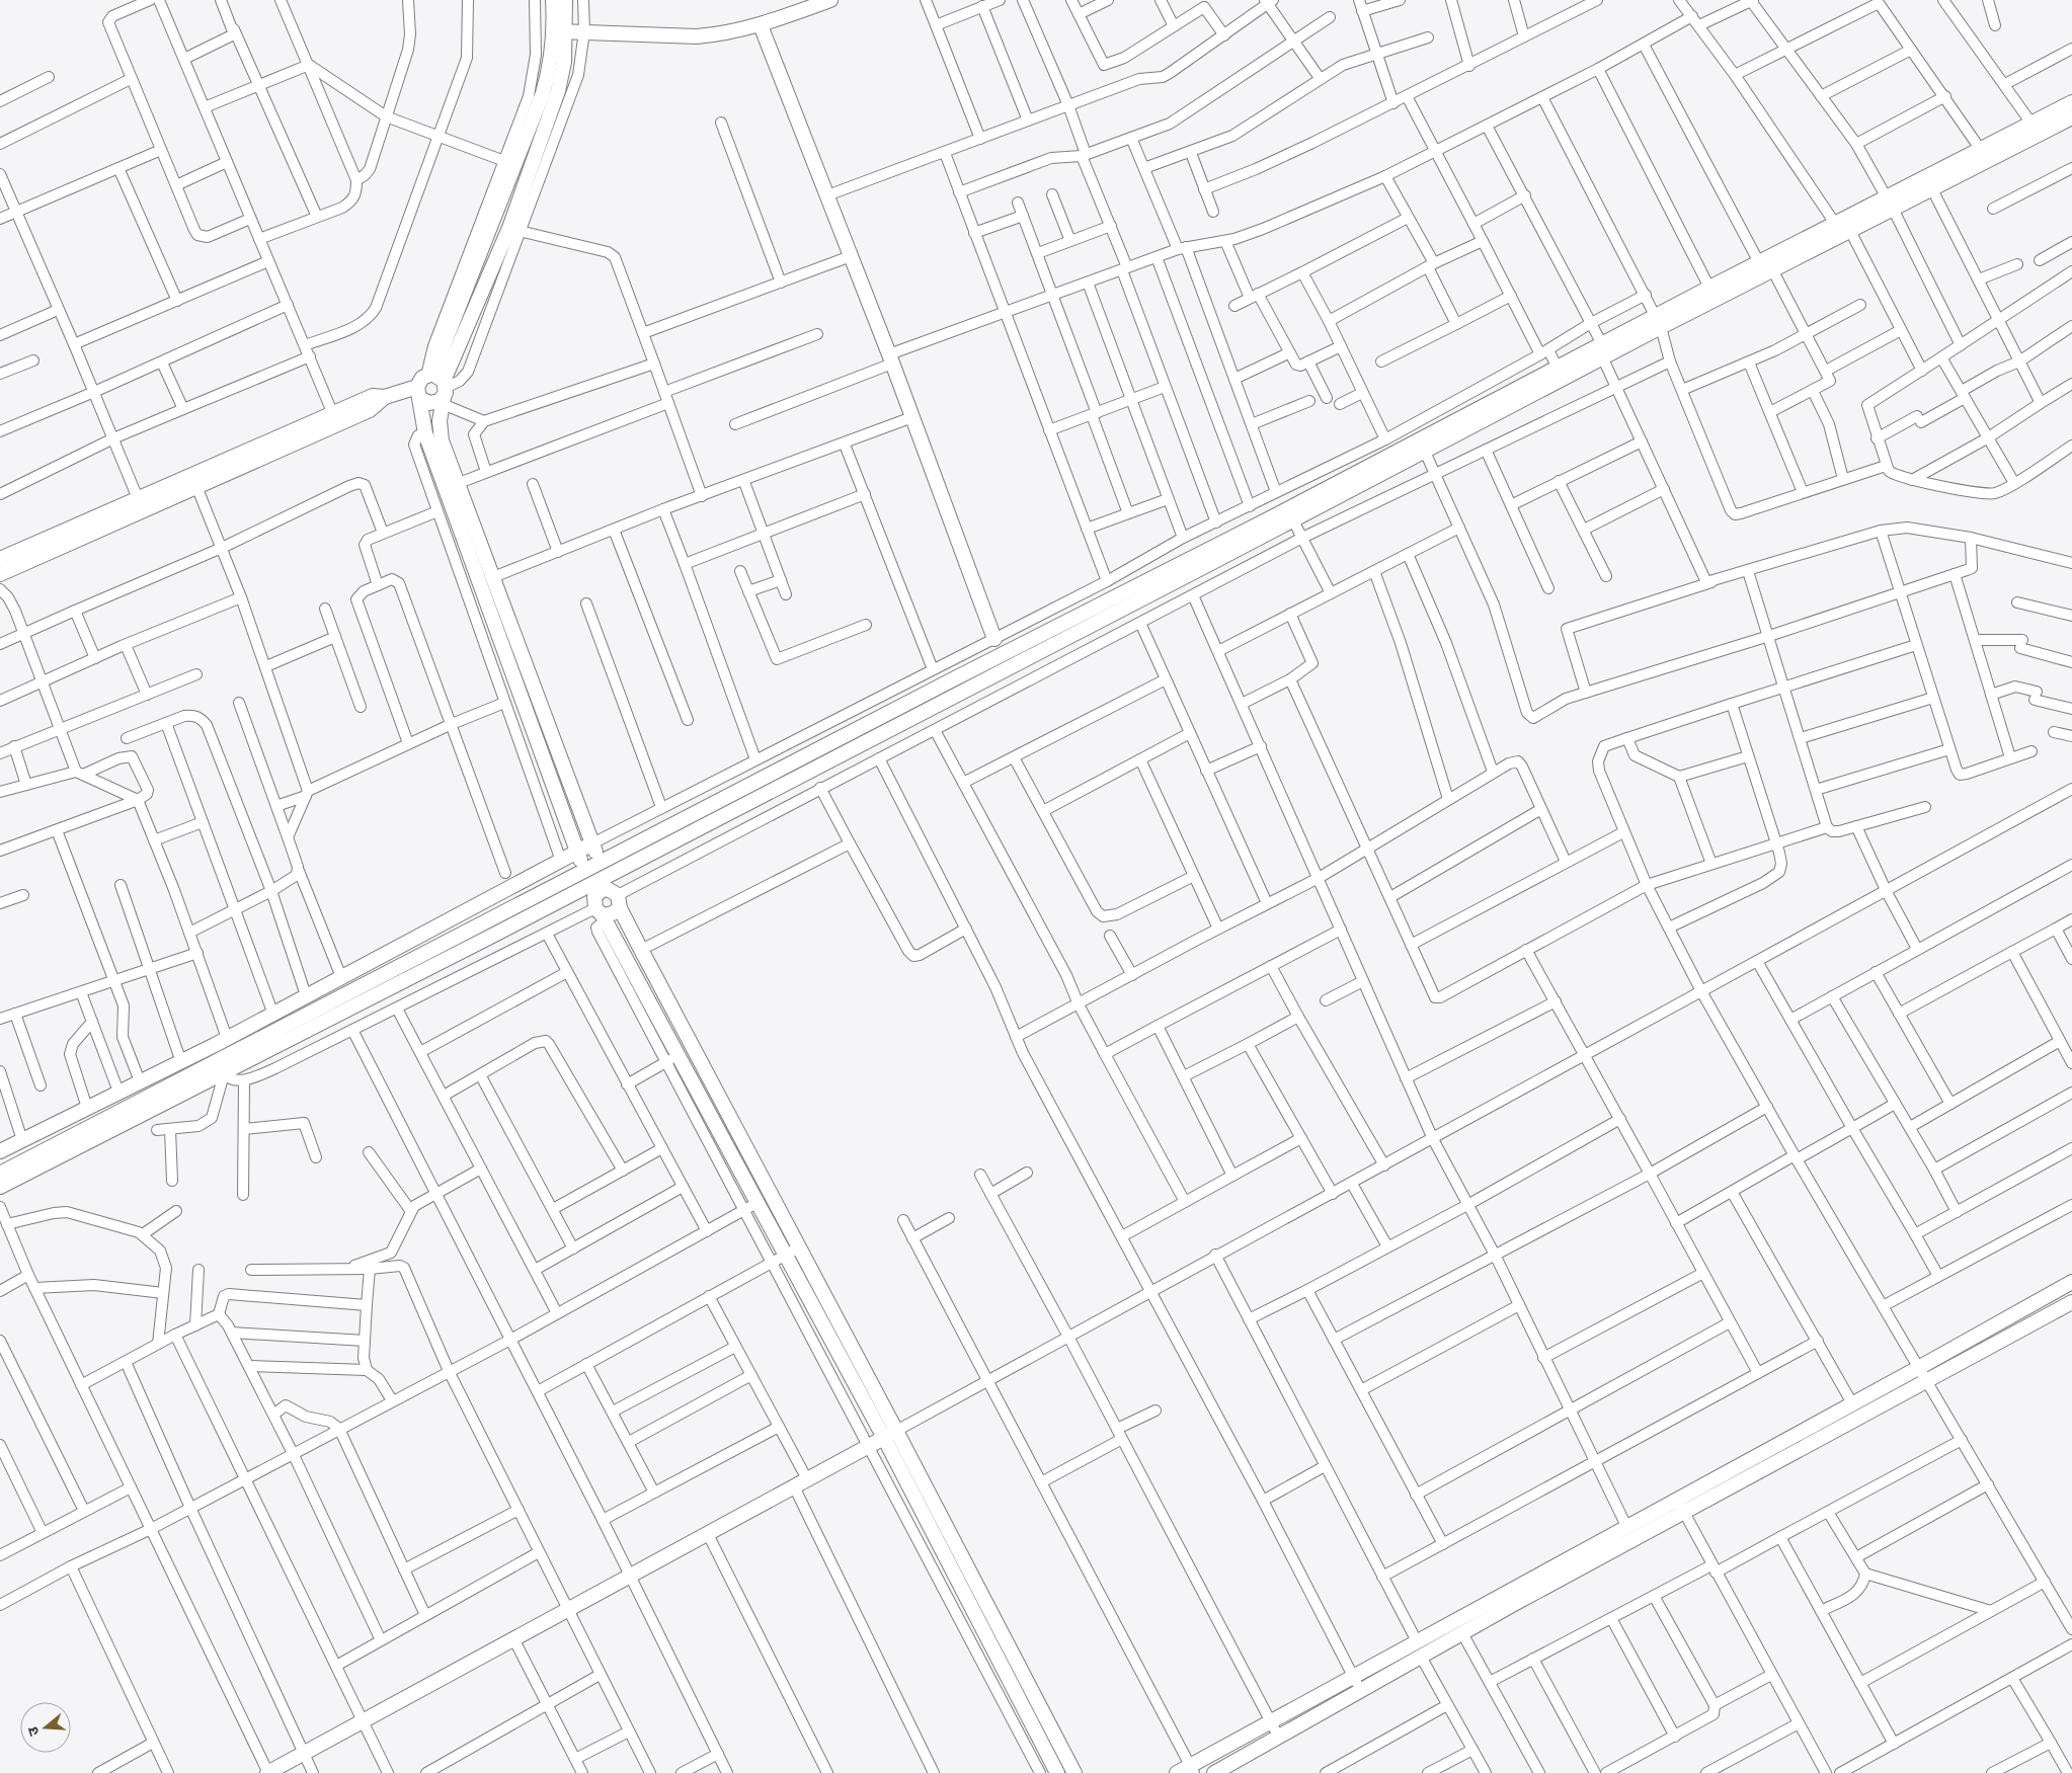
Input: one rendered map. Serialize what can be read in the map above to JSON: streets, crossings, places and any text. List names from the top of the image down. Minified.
{"north":"left"}
